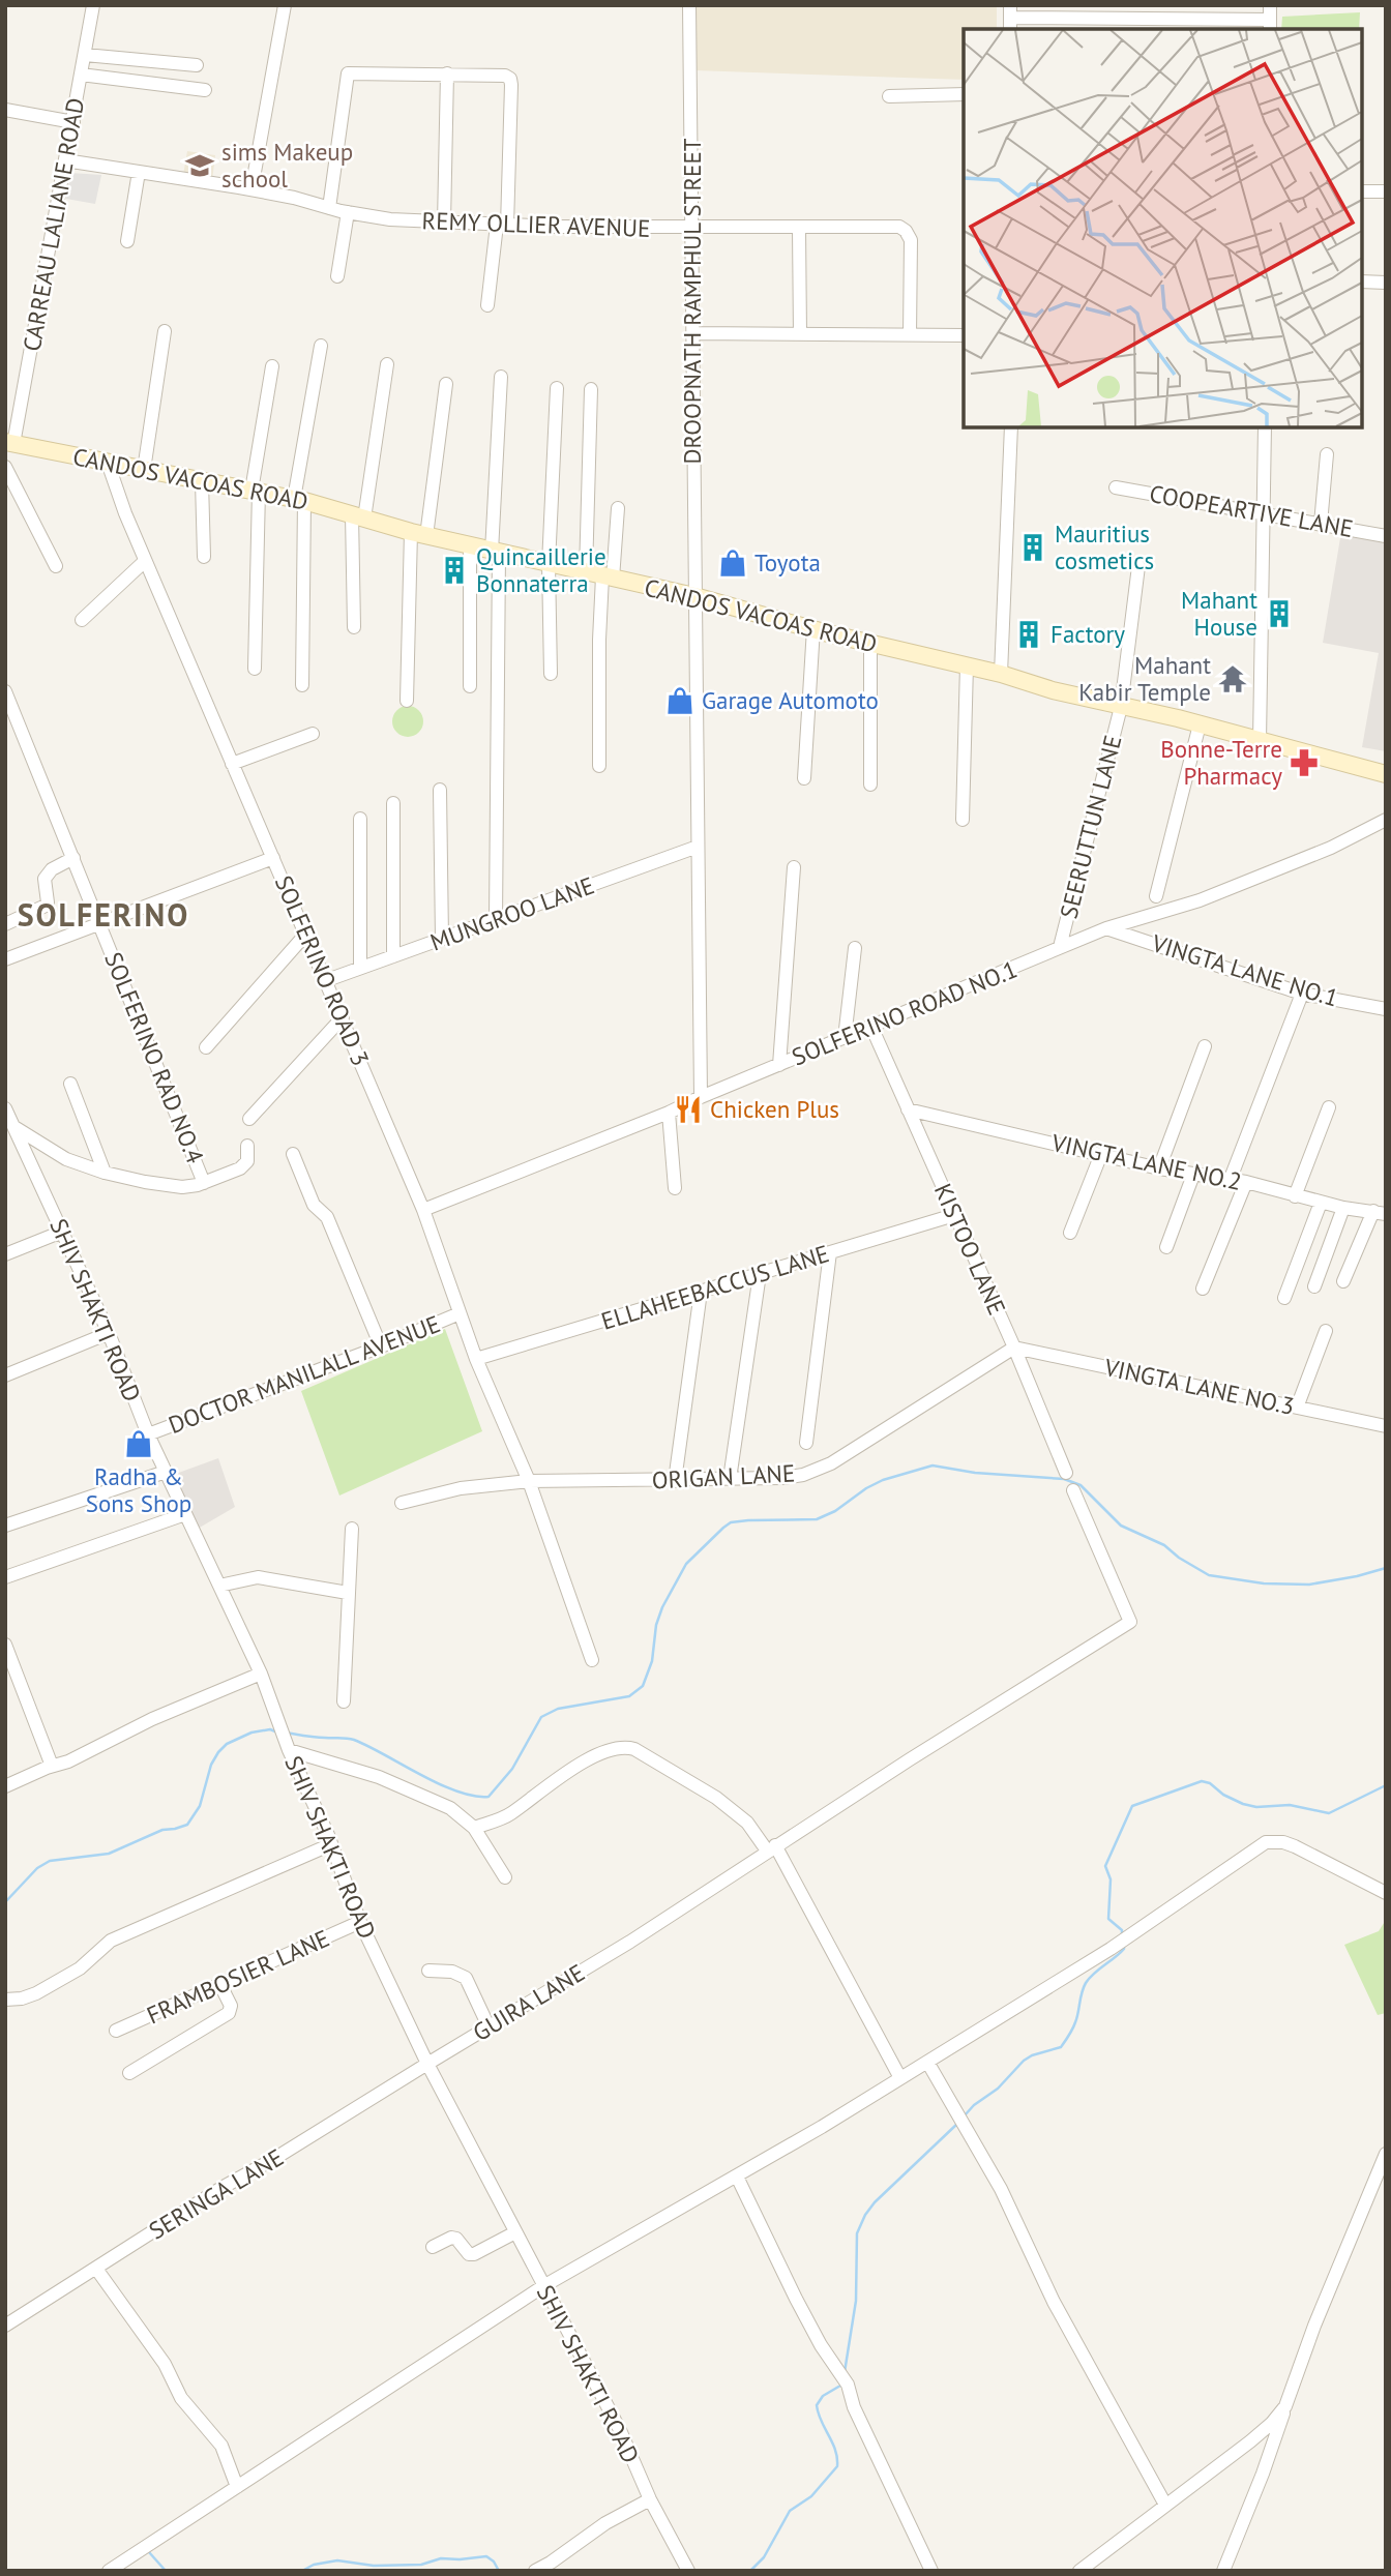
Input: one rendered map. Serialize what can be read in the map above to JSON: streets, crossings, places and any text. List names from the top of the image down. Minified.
{"streets":{"main road":["CANDOS VACOAS ROAD"],"street":["CARREAU LALIANE ROAD","REMY OLLIER AVENUE","DROOPNATH RAMPHUL STREET","COOPEARTIVE LANE","SEERUTTUN LANE","MUNGROO LANE","SOLFERINO ROAD 3","VINGTA LANE NO.1","SOLFERINO ROAD NO.1","SOLFERINO RAD NO.4","VINGTA LANE NO.2","KISTOO LANE","ELLAHEEBACCUS LANE","SHIV SHAKTI ROAD","DOCTOR MANILALL AVENUE","VINGTA LANE NO.3","ORIGAN LANE","FRAMBOSIER LANE","GUIRA LANE","SERINGA LANE"]},"crossings":[["CARREAU LALIANE ROAD","REMY OLLIER AVENUE"],["CARREAU LALIANE ROAD","CANDOS VACOAS ROAD"],["REMY OLLIER AVENUE","DROOPNATH RAMPHUL STREET"],["DROOPNATH RAMPHUL STREET","CANDOS VACOAS ROAD"],["DROOPNATH RAMPHUL STREET","MUNGROO LANE"],["DROOPNATH RAMPHUL STREET","SOLFERINO ROAD NO.1"],["CANDOS VACOAS ROAD","SEERUTTUN LANE"],["CANDOS VACOAS ROAD","SOLFERINO ROAD 3"],["SEERUTTUN LANE","SOLFERINO ROAD NO.1"],["MUNGROO LANE","SOLFERINO ROAD 3"],["SOLFERINO ROAD 3","SOLFERINO ROAD NO.1"],["SOLFERINO ROAD 3","ELLAHEEBACCUS LANE"],["SOLFERINO ROAD 3","DOCTOR MANILALL AVENUE"],["SOLFERINO ROAD 3","ORIGAN LANE"],["VINGTA LANE NO.1","SOLFERINO ROAD NO.1"],["SOLFERINO ROAD NO.1","KISTOO LANE"],["VINGTA LANE NO.2","KISTOO LANE"],["KISTOO LANE","ELLAHEEBACCUS LANE"],["KISTOO LANE","VINGTA LANE NO.3"],["KISTOO LANE","ORIGAN LANE"],["SHIV SHAKTI ROAD","DOCTOR MANILALL AVENUE"],["SHIV SHAKTI ROAD","FRAMBOSIER LANE"],["SHIV SHAKTI ROAD","GUIRA LANE"],["SHIV SHAKTI ROAD","SERINGA LANE"],["VINGTA LANE NO.3","ORIGAN LANE"],["GUIRA LANE","SERINGA LANE"]],"districts":["SOLFERINO"],"places":{"school or university":["sims Makeup school"],"building":["Mauritius cosmetics","Quincaillerie Bonnaterra","Mahant House","Factory"],"shop":["Toyota","Garage Automoto","Radha & Sons Shop"],"temple":["Mahant Kabir Temple"],"pharmacy":["Bonne-Terre Pharmacy"],"restaurant":["Chicken Plus"]}}
